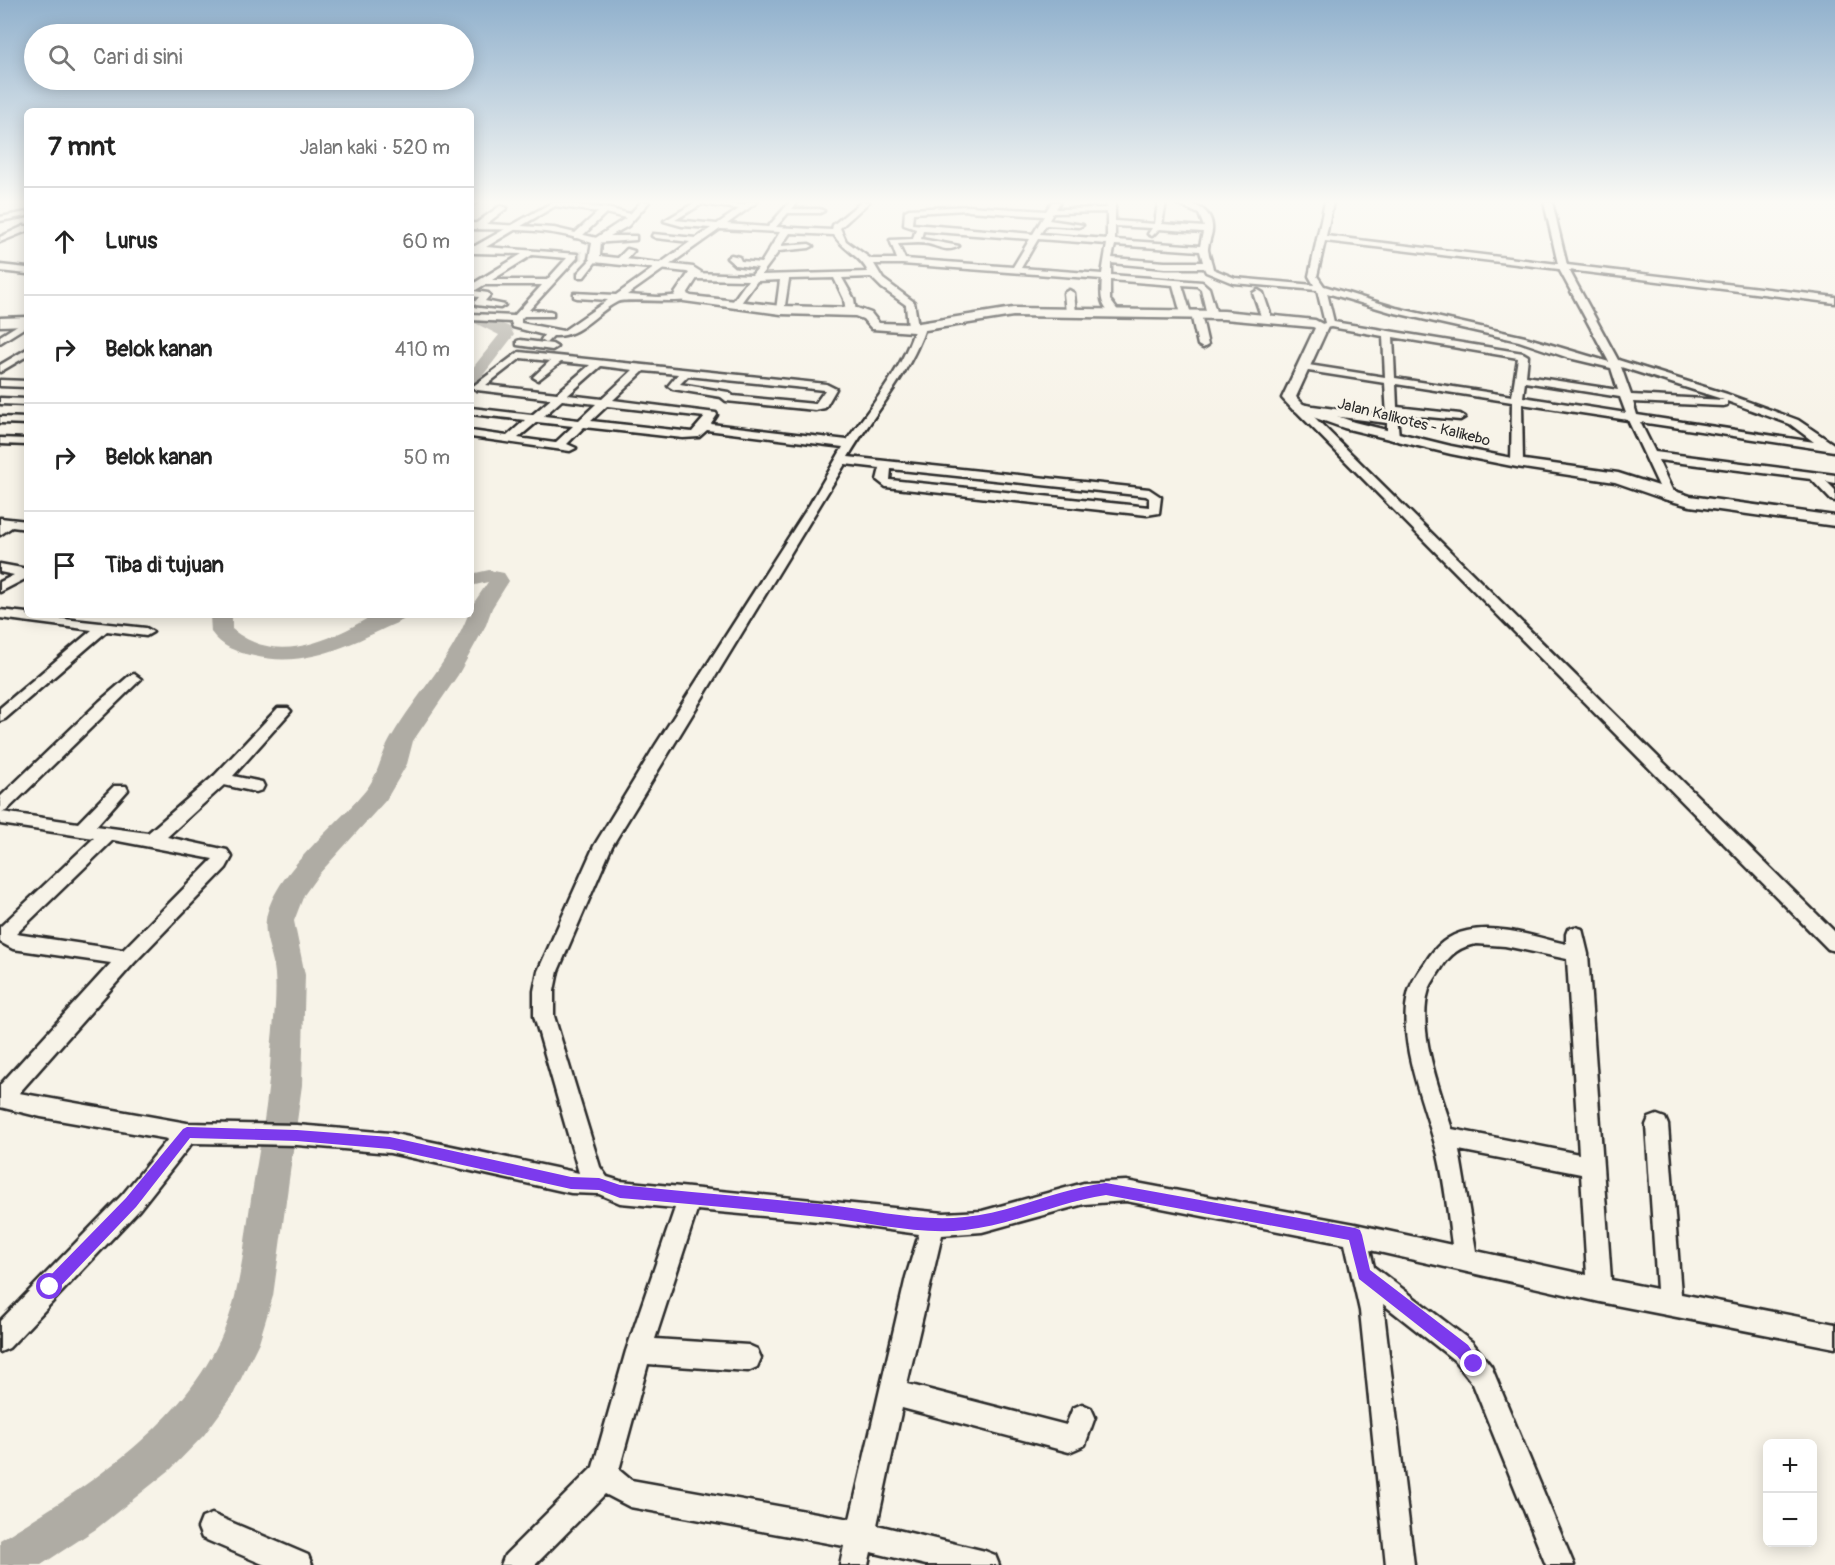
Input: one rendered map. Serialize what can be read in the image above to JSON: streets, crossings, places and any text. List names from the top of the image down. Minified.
{"streets":{"street":["Jalan Kalikotes - Kalikebo"]},"page":{"search":"Cari di sini","heading":["7 mnt","Jalan kaki · 520 m"],"list":[["Lurus","60 m"],["Belok kanan","410 m"],["Belok kanan","50 m"],"Tiba di tujuan"],"map_buttons":["+","−"]}}
